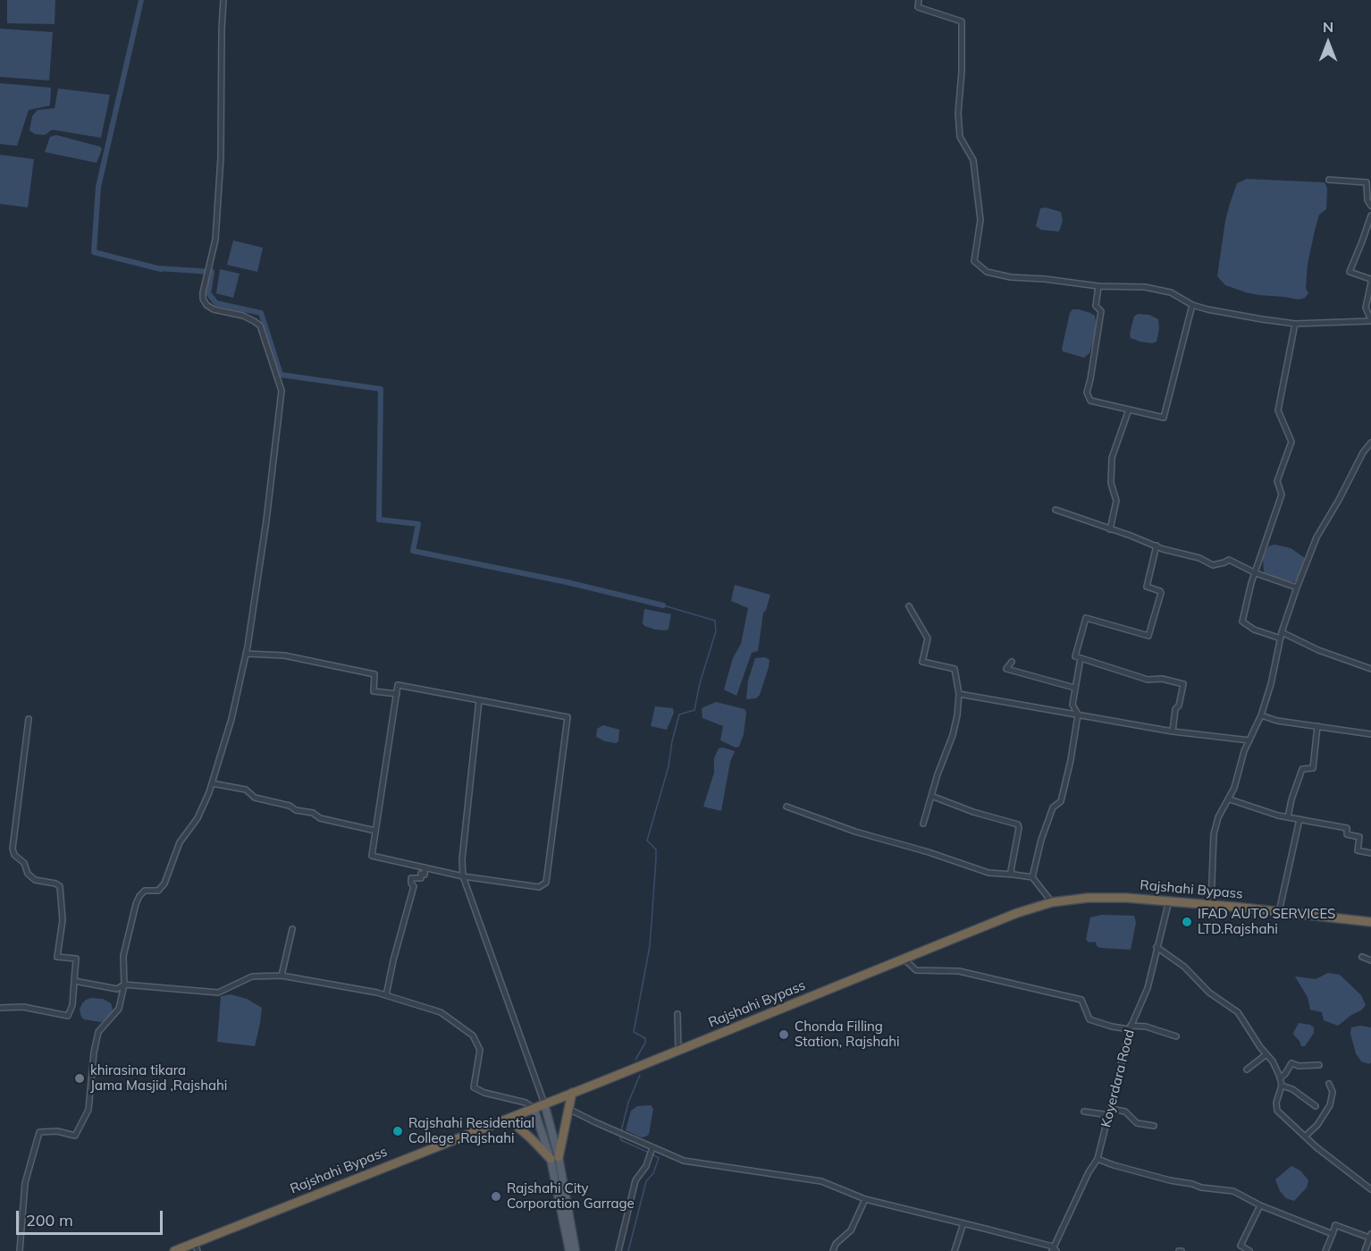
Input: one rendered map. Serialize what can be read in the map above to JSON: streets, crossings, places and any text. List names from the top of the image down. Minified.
{"streets":{"highway":["Rajshahi Bypass"],"street":["Koyerdara Road"]},"crossings":[["Rajshahi Bypass","Koyerdara Road"]],"places":["IFAD AUTO SERVICES LTD.Rajshahi","Chonda Filling Station, Rajshahi","khirasina tikara Jama Masjid ,Rajshahi","Rajshahi Residential College ,Rajshahi","Rajshahi City Corporation Garrage"],"scale_bar":"200 m","north":"top"}
